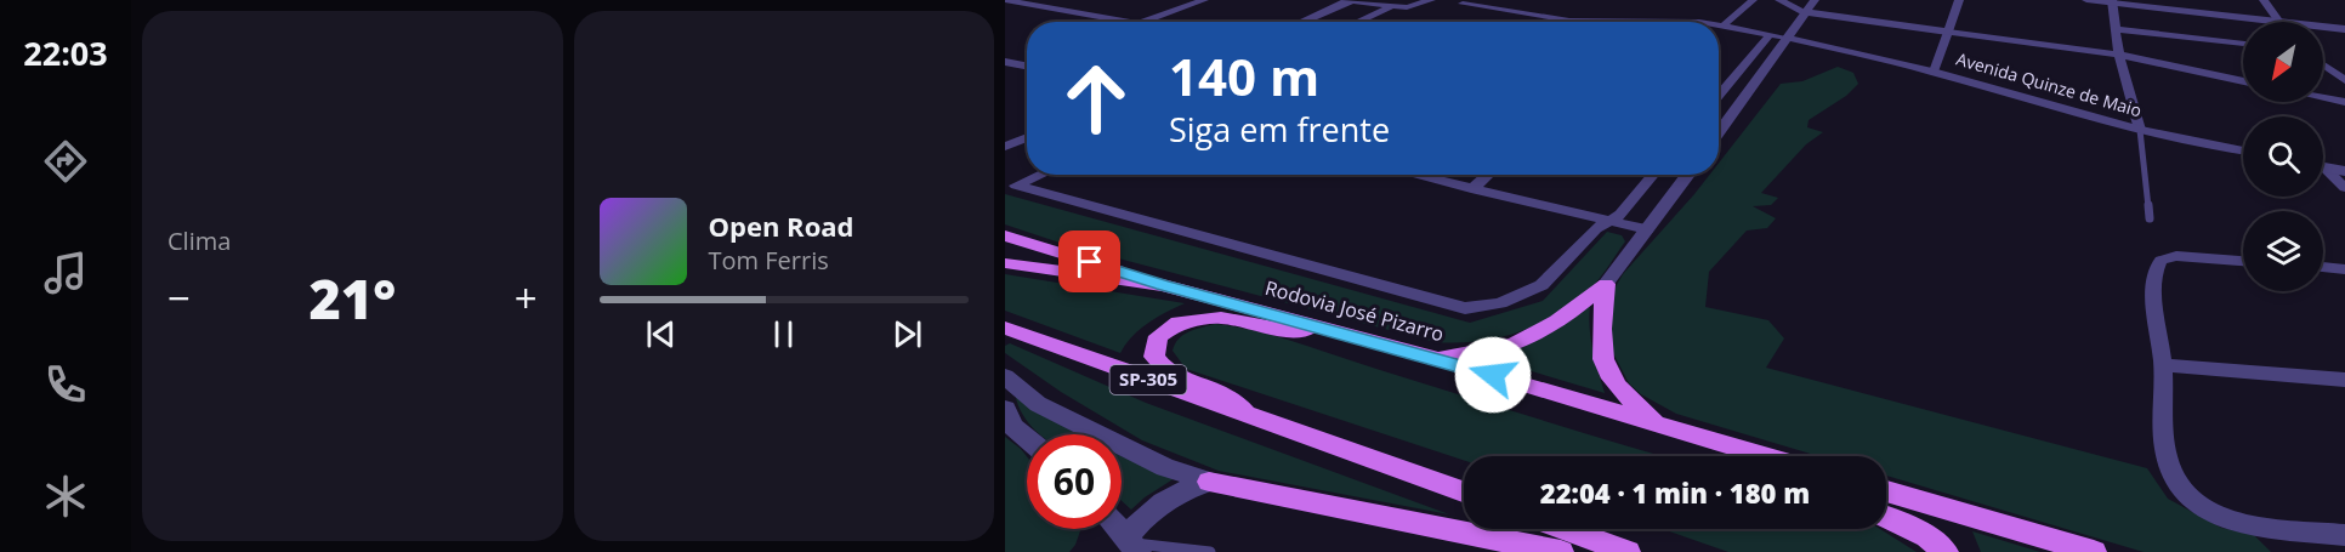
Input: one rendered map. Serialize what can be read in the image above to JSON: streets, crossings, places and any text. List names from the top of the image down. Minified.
{"streets":{"main road":["Rodovia José Pizarro","SP-305"],"street":["Avenida Quinze de Maio"]},"north":"bottom left","page":{"tabs":"22:03","tile":"Clima","turn":["140 m","Siga em frente"],"song":["Open Road","Tom Ferris"],"heat":["−","21°","+"],"limit":"60","trip":"22:04 · 1 min · 180 m"}}
